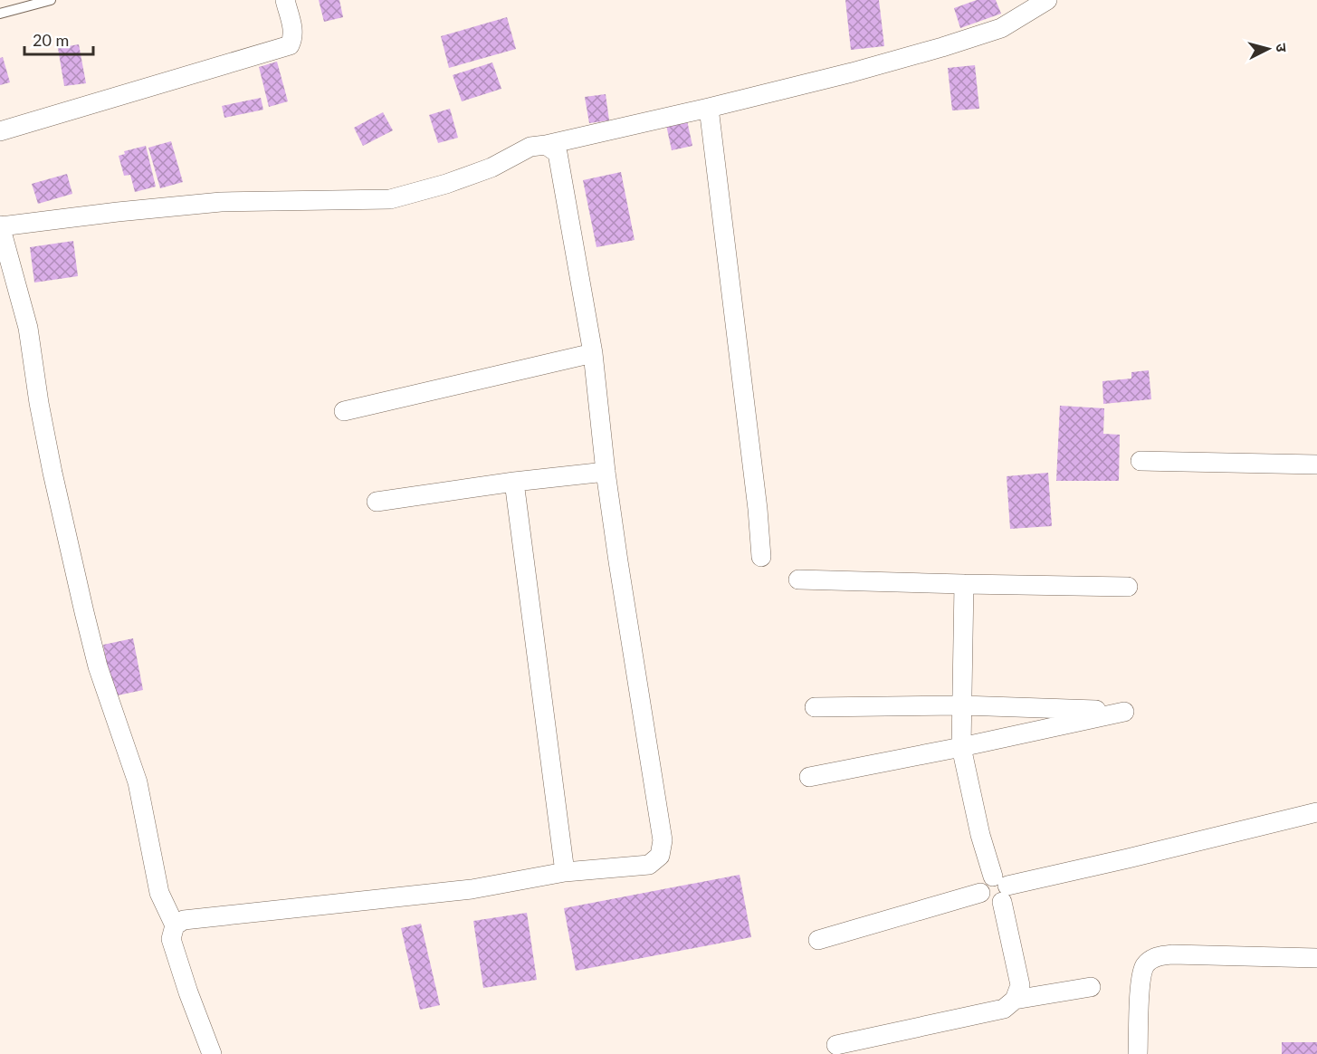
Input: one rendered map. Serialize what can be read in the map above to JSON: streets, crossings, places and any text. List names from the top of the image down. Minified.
{"scale_bar":"20 m","north":"right"}
